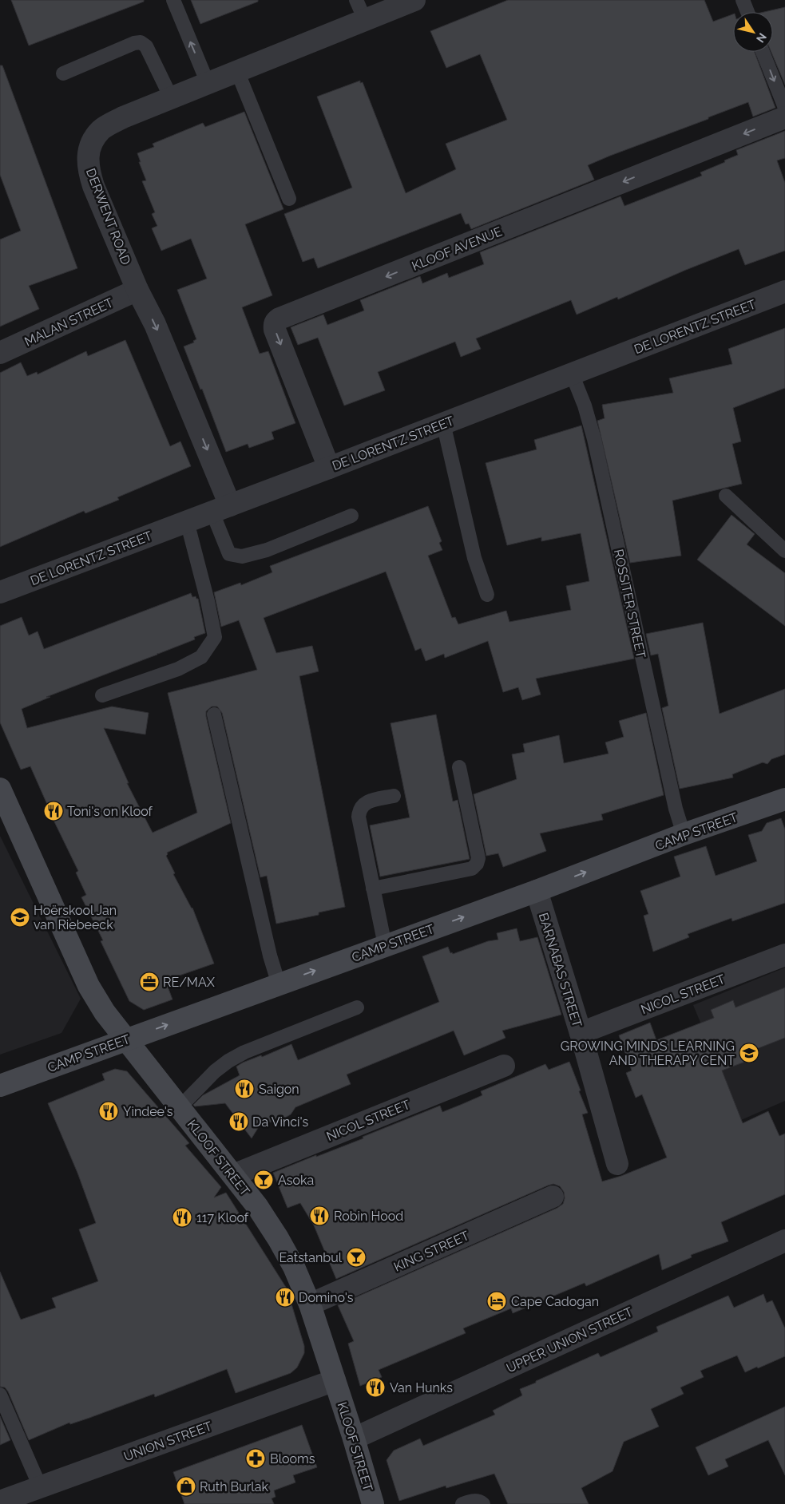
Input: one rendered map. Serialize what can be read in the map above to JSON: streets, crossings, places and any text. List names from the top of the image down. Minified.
{"streets":{"street":["DERWENT ROAD","KLOOF AVENUE","MALAN STREET","DE LORENTZ STREET","CAMP STREET","BARNABAS STREET","NICOL STREET","KLOOF STREET","KING STREET","UPPER UNION STREET","UNION STREET"],"lane":["ROSSITER STREET"]},"crossings":[["DERWENT ROAD","MALAN STREET"],["DERWENT ROAD","DE LORENTZ STREET"],["KLOOF AVENUE","DE LORENTZ STREET"],["DE LORENTZ STREET","ROSSITER STREET"],["ROSSITER STREET","CAMP STREET"],["CAMP STREET","BARNABAS STREET"],["CAMP STREET","KLOOF STREET"],["BARNABAS STREET","NICOL STREET"],["NICOL STREET","KLOOF STREET"],["KLOOF STREET","KING STREET"],["KLOOF STREET","UPPER UNION STREET"],["KLOOF STREET","UNION STREET"]],"one_way":["KLOOF AVENUE","CAMP STREET"],"places":{"restaurant":["Toni's on Kloof","Saigon","Yindee's","Da Vinci's","Robin Hood","117 Kloof","Domino's","Van Hunks"],"school or university":["Hoërskool Jan van Riebeeck","GROWING MINDS LEARNING AND THERAPY CENT"],"office":["RE/MAX"],"bar":["Asoka","Eatstanbul"],"hotel":["Cape Cadogan"],"pharmacy":["Blooms"],"shop":["Ruth Burlak"]},"north":"bottom right"}
